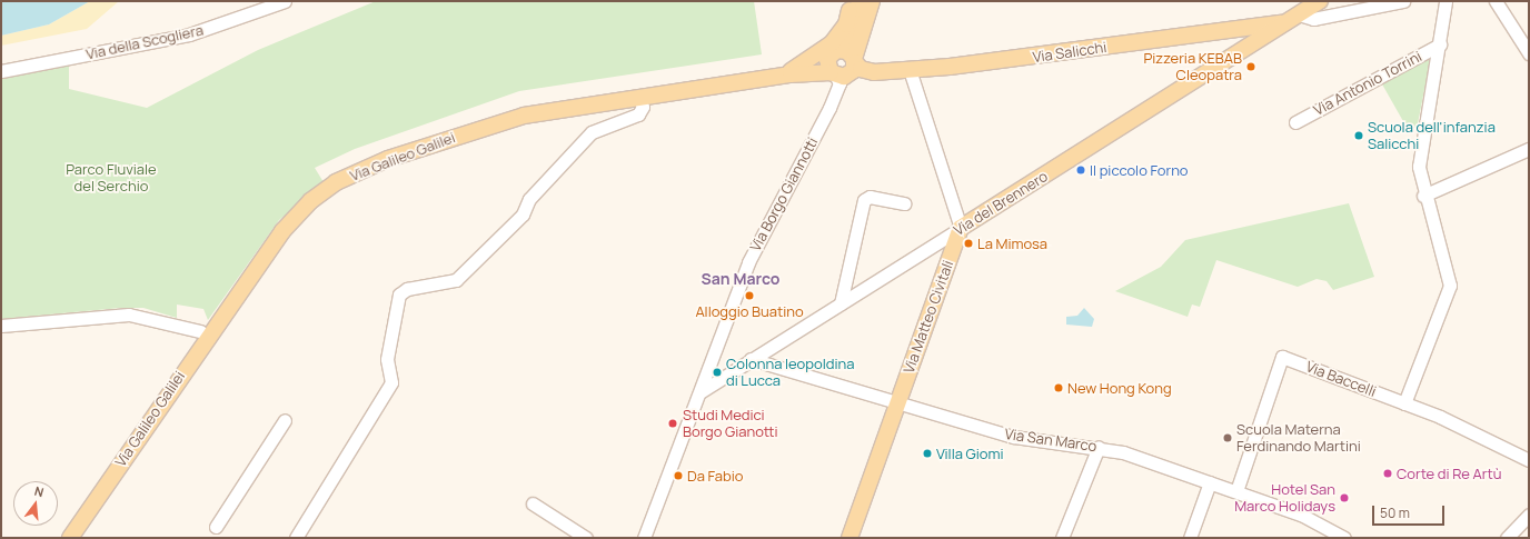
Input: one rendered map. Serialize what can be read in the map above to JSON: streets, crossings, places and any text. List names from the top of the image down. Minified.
{"streets":{"main road":["Via Salicchi","Via Galileo Galilei","Via del Brennero","Via Matteo Civitali"],"street":["Via della Scogliera","Via Antonio Torrini","Via Borgo Giannotti","Via Baccelli","Via San Marco"]},"crossings":[["Via Salicchi","Via Galileo Galilei"],["Via Salicchi","Via Borgo Giannotti"],["Via Salicchi","Via del Brennero"],["Via Galileo Galilei","Via Borgo Giannotti"],["Via Borgo Giannotti","Via del Brennero"],["Via del Brennero","Via Matteo Civitali"],["Via del Brennero","Via San Marco"],["Via Matteo Civitali","Via San Marco"],["Via Baccelli","Via San Marco"]],"districts":["San Marco"],"parks":["Parco Fluviale del Serchio"],"places":["Pizzeria KEBAB Cleopatra","Scuola dell'infanzia Salicchi","Il piccolo Forno","La Mimosa","Alloggio Buatino","Colonna leopoldina di Lucca","New Hong Kong","Studi Medici Borgo Gianotti","Scuola Materna Ferdinando Martini","Villa Giomi","Corte di Re Artù","Da Fabio","Hotel San Marco Holidays"],"scale_bar":"50 m","north":"top"}
